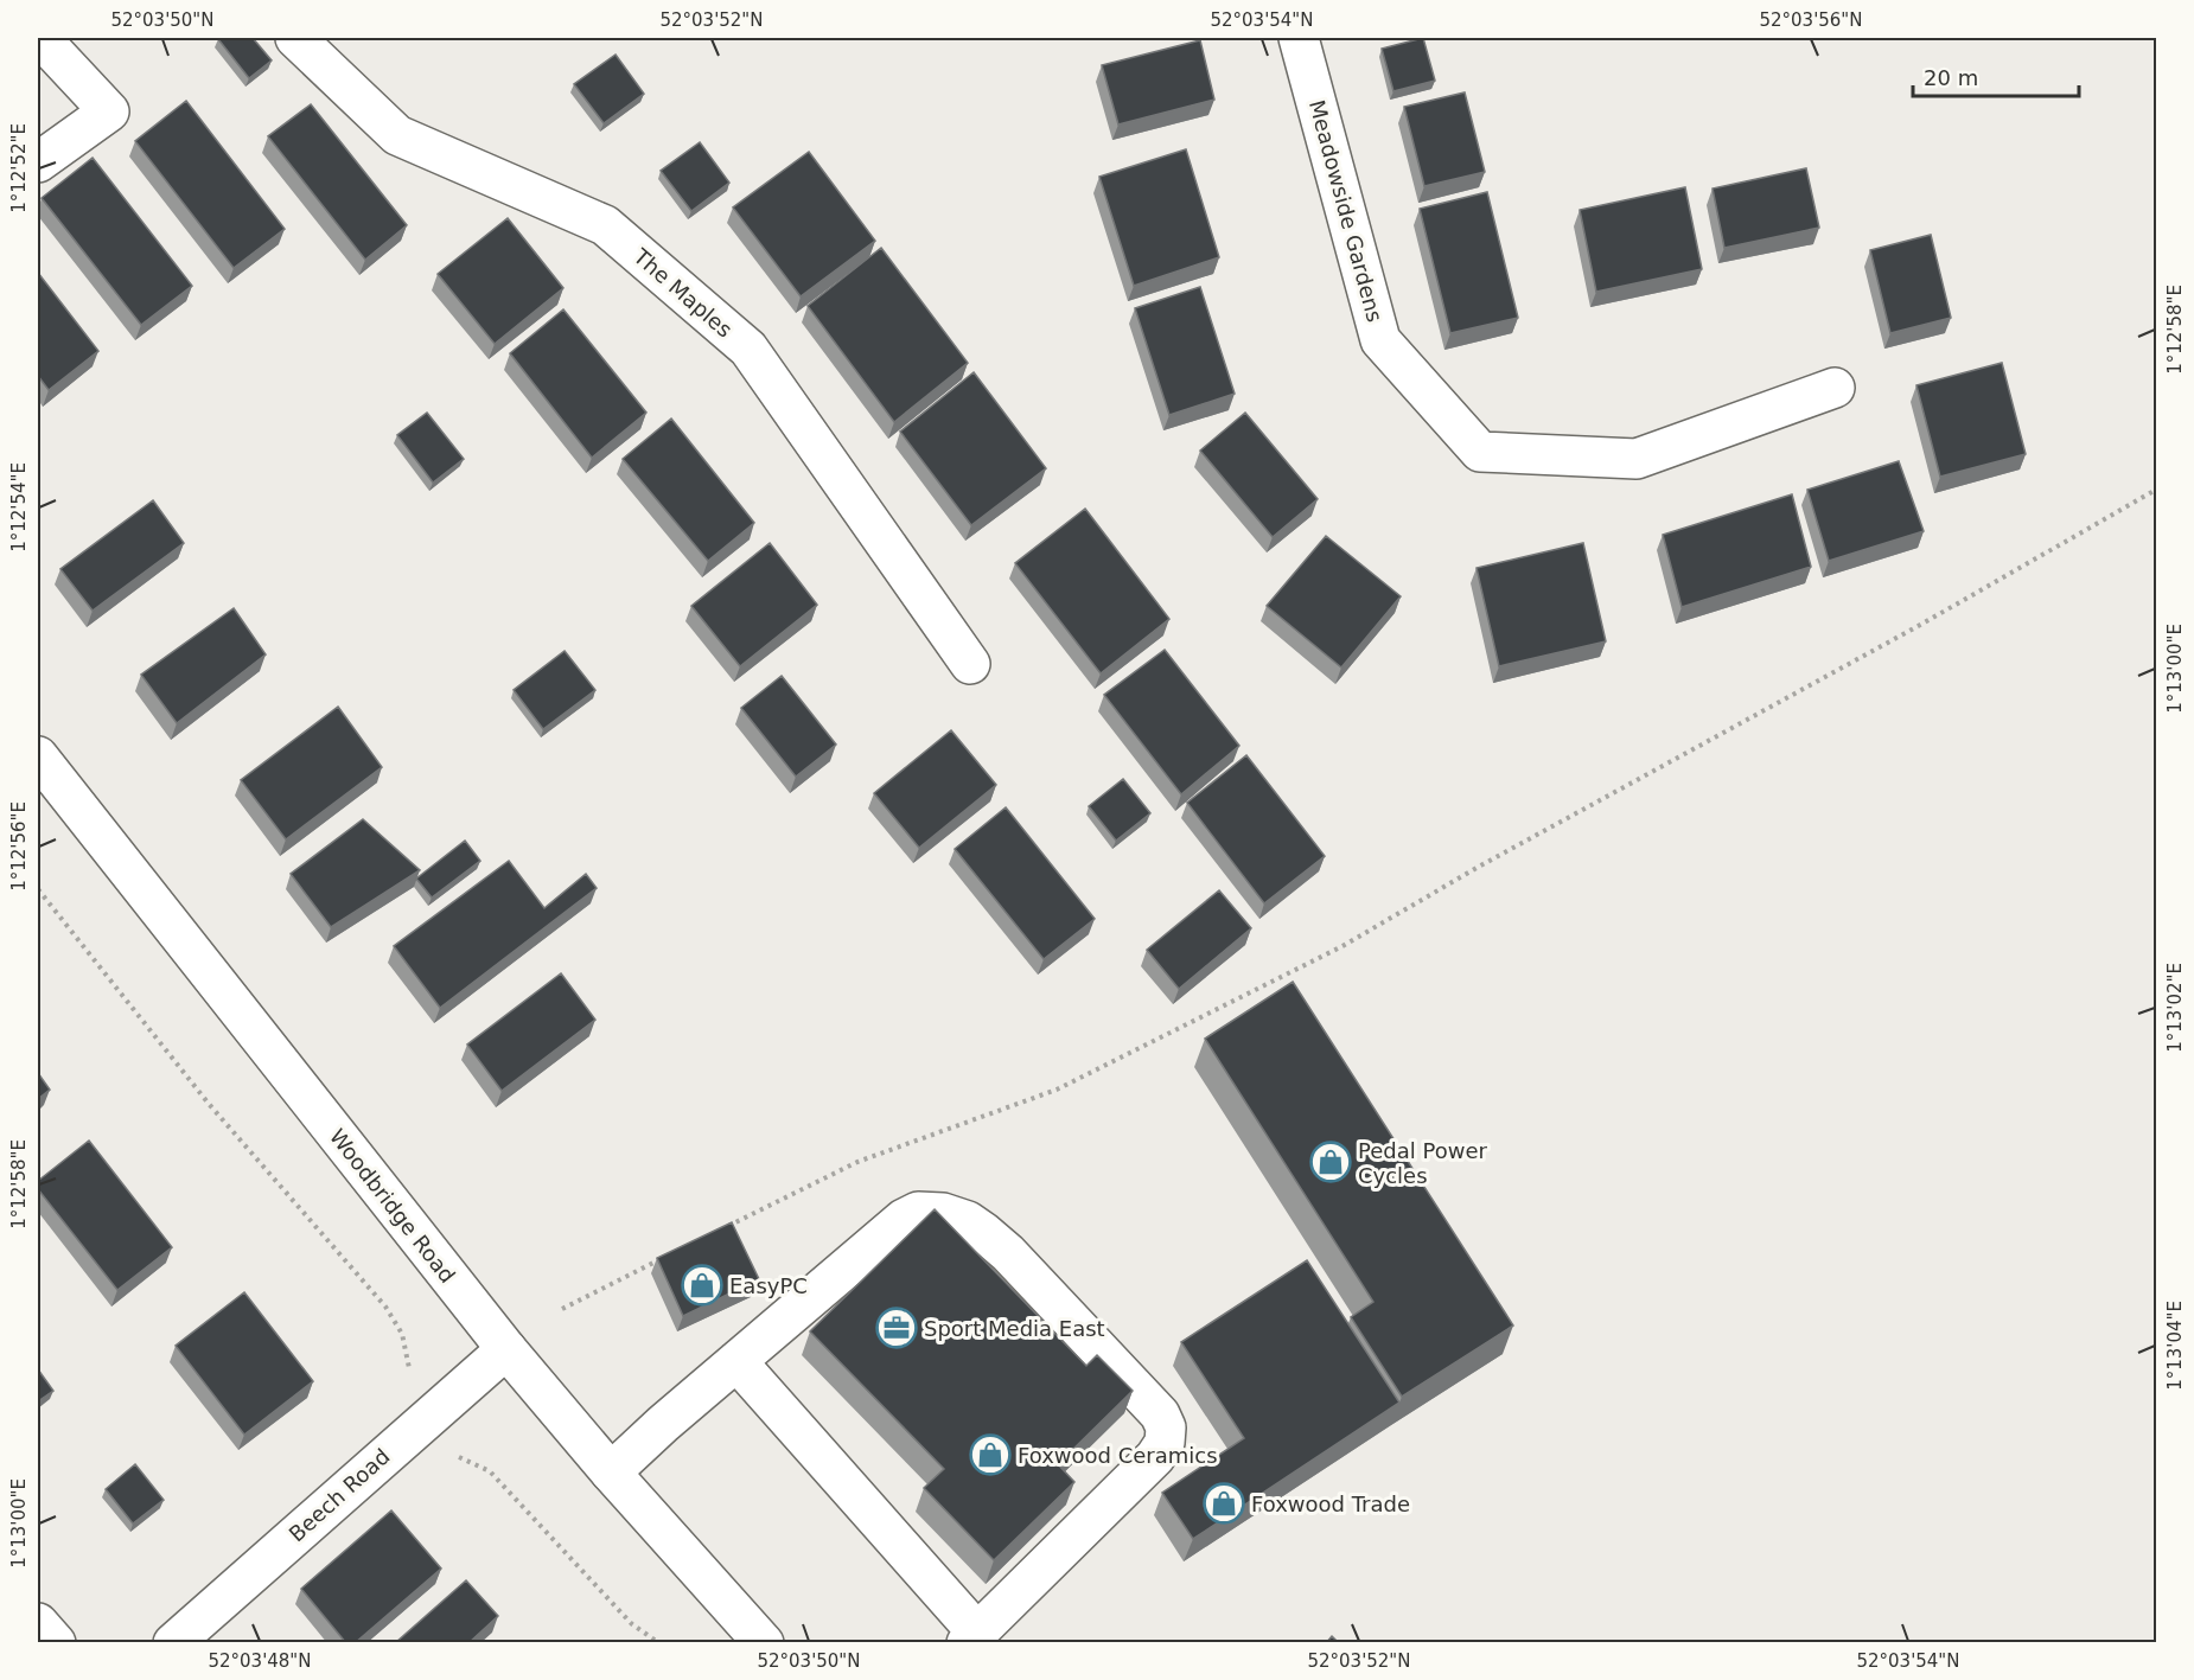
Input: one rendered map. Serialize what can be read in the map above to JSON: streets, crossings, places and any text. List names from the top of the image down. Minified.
{"streets":{"street":["Meadowside Gardens","The Maples","Woodbridge Road","Beech Road"]},"crossings":[["Woodbridge Road","Beech Road"]],"places":{"shop":["Pedal Power Cycles","EasyPC","Foxwood Ceramics","Foxwood Trade"],"office":["Sport Media East"]},"scale_bar":"20 m","coordinates":["52°03'50\"N","52°03'52\"N","52°03'54\"N","52°03'56\"N","1°12'52\"E","1°12'58\"E","1°12'54\"E","1°13'00\"E","1°12'56\"E","1°13'02\"E","1°13'04\"E","52°03'48\"N"]}
